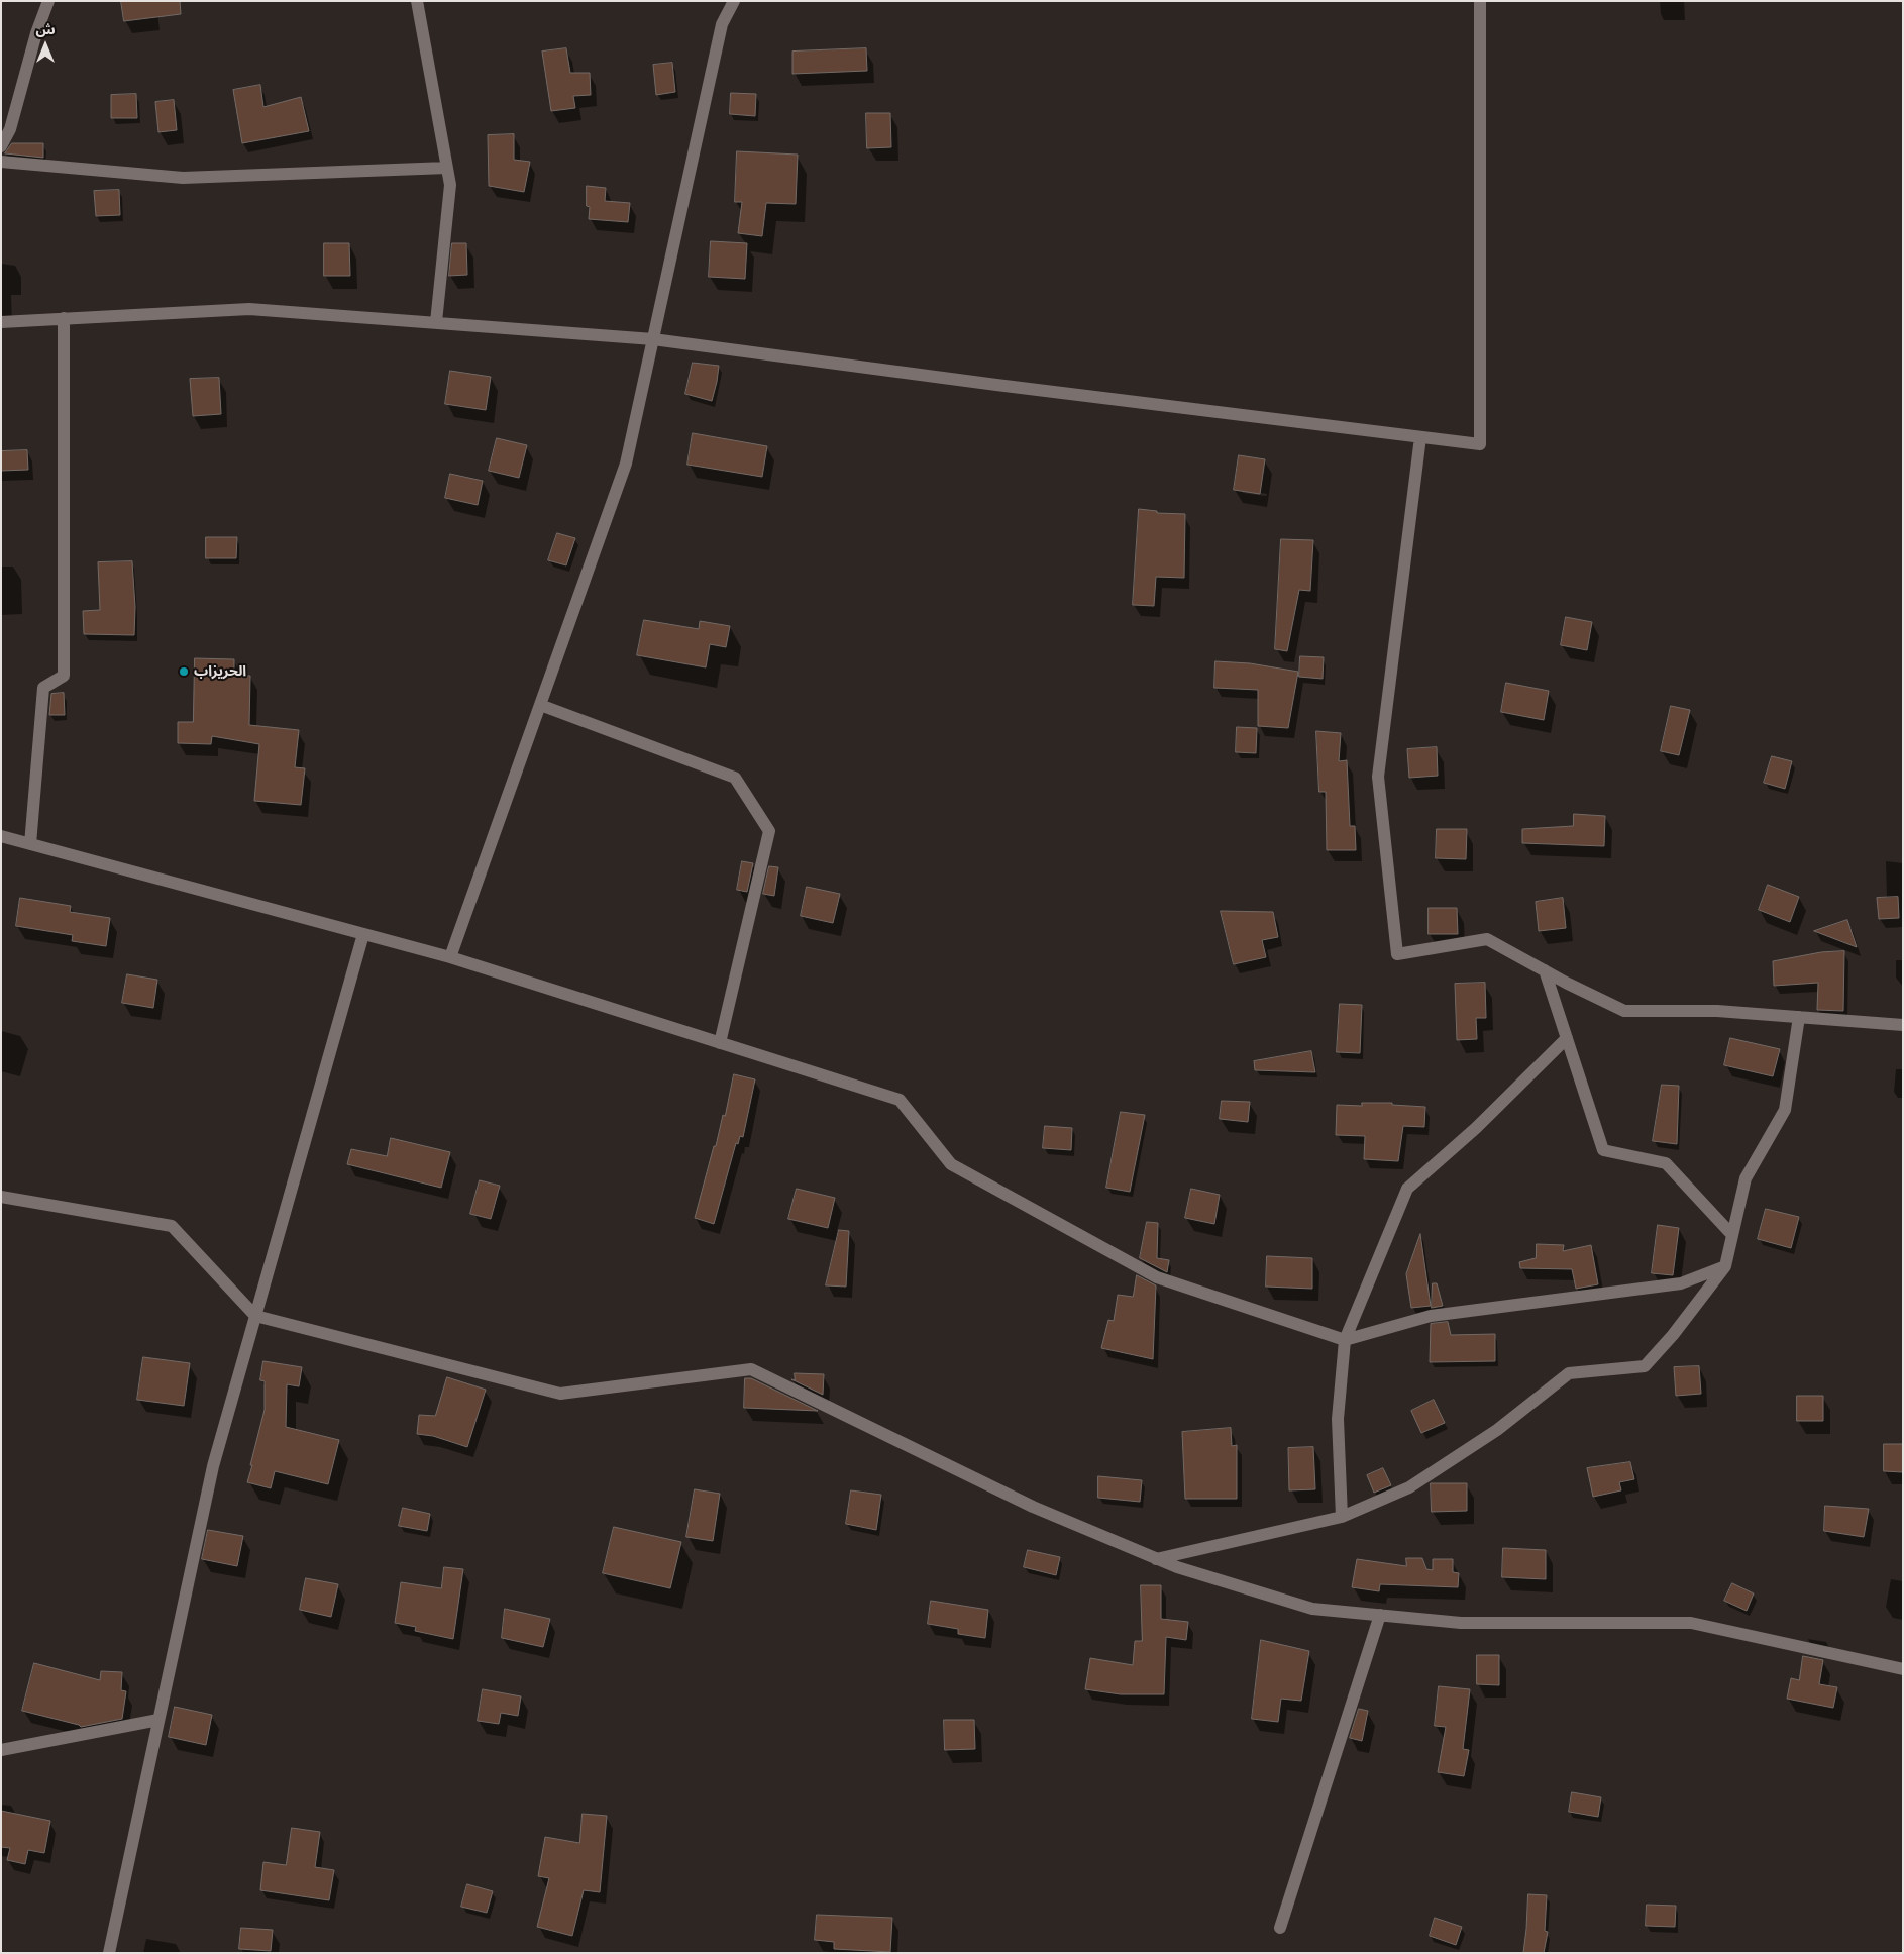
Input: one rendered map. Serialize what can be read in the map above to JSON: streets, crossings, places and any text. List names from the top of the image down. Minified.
{"places":["الحريزاب"],"north":"top"}
